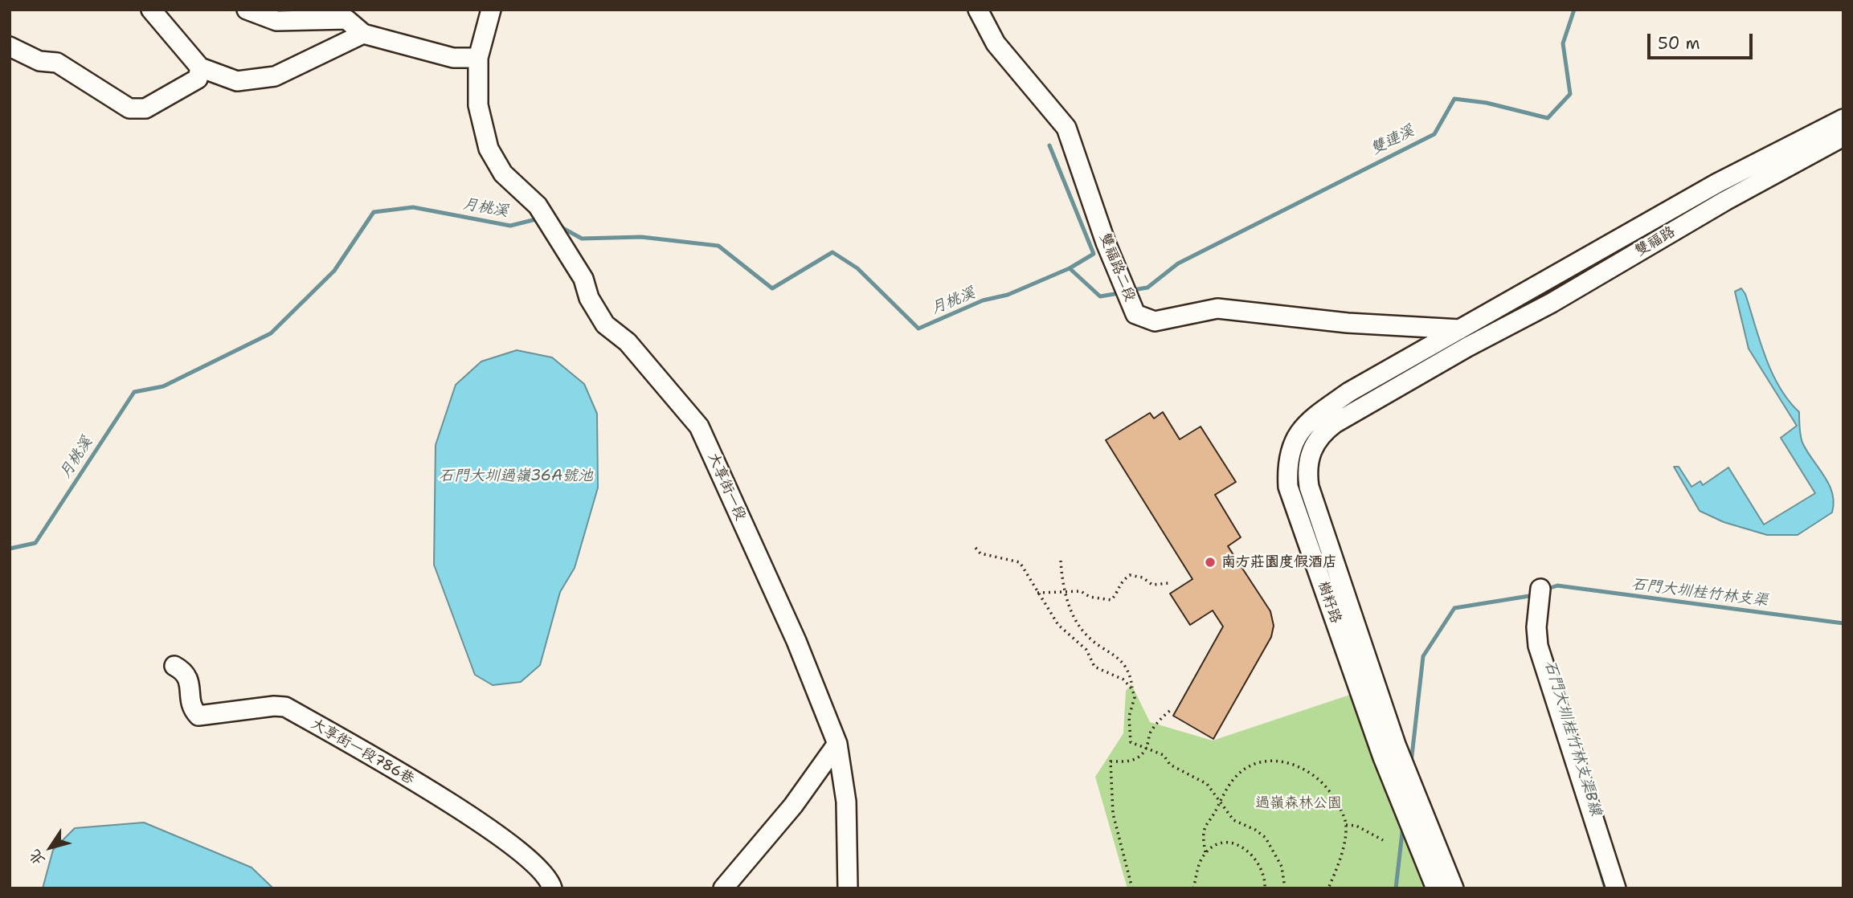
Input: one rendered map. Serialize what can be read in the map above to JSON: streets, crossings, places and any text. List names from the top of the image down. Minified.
{"streets":{"street":["雙福路","雙福路二段","大享街一段","樹籽路","大享街一段786巷"]},"crossings":[["雙福路","樹籽路"],["雙福路二段","樹籽路"]],"water":["雙連溪","月桃溪","石門大圳過嶺36A號池","石門大圳桂竹林支渠","石門大圳桂竹林支渠B線"],"parks":["過嶺森林公園"],"places":["南方莊園度假酒店"],"scale_bar":"50 m","north":"bottom left"}
